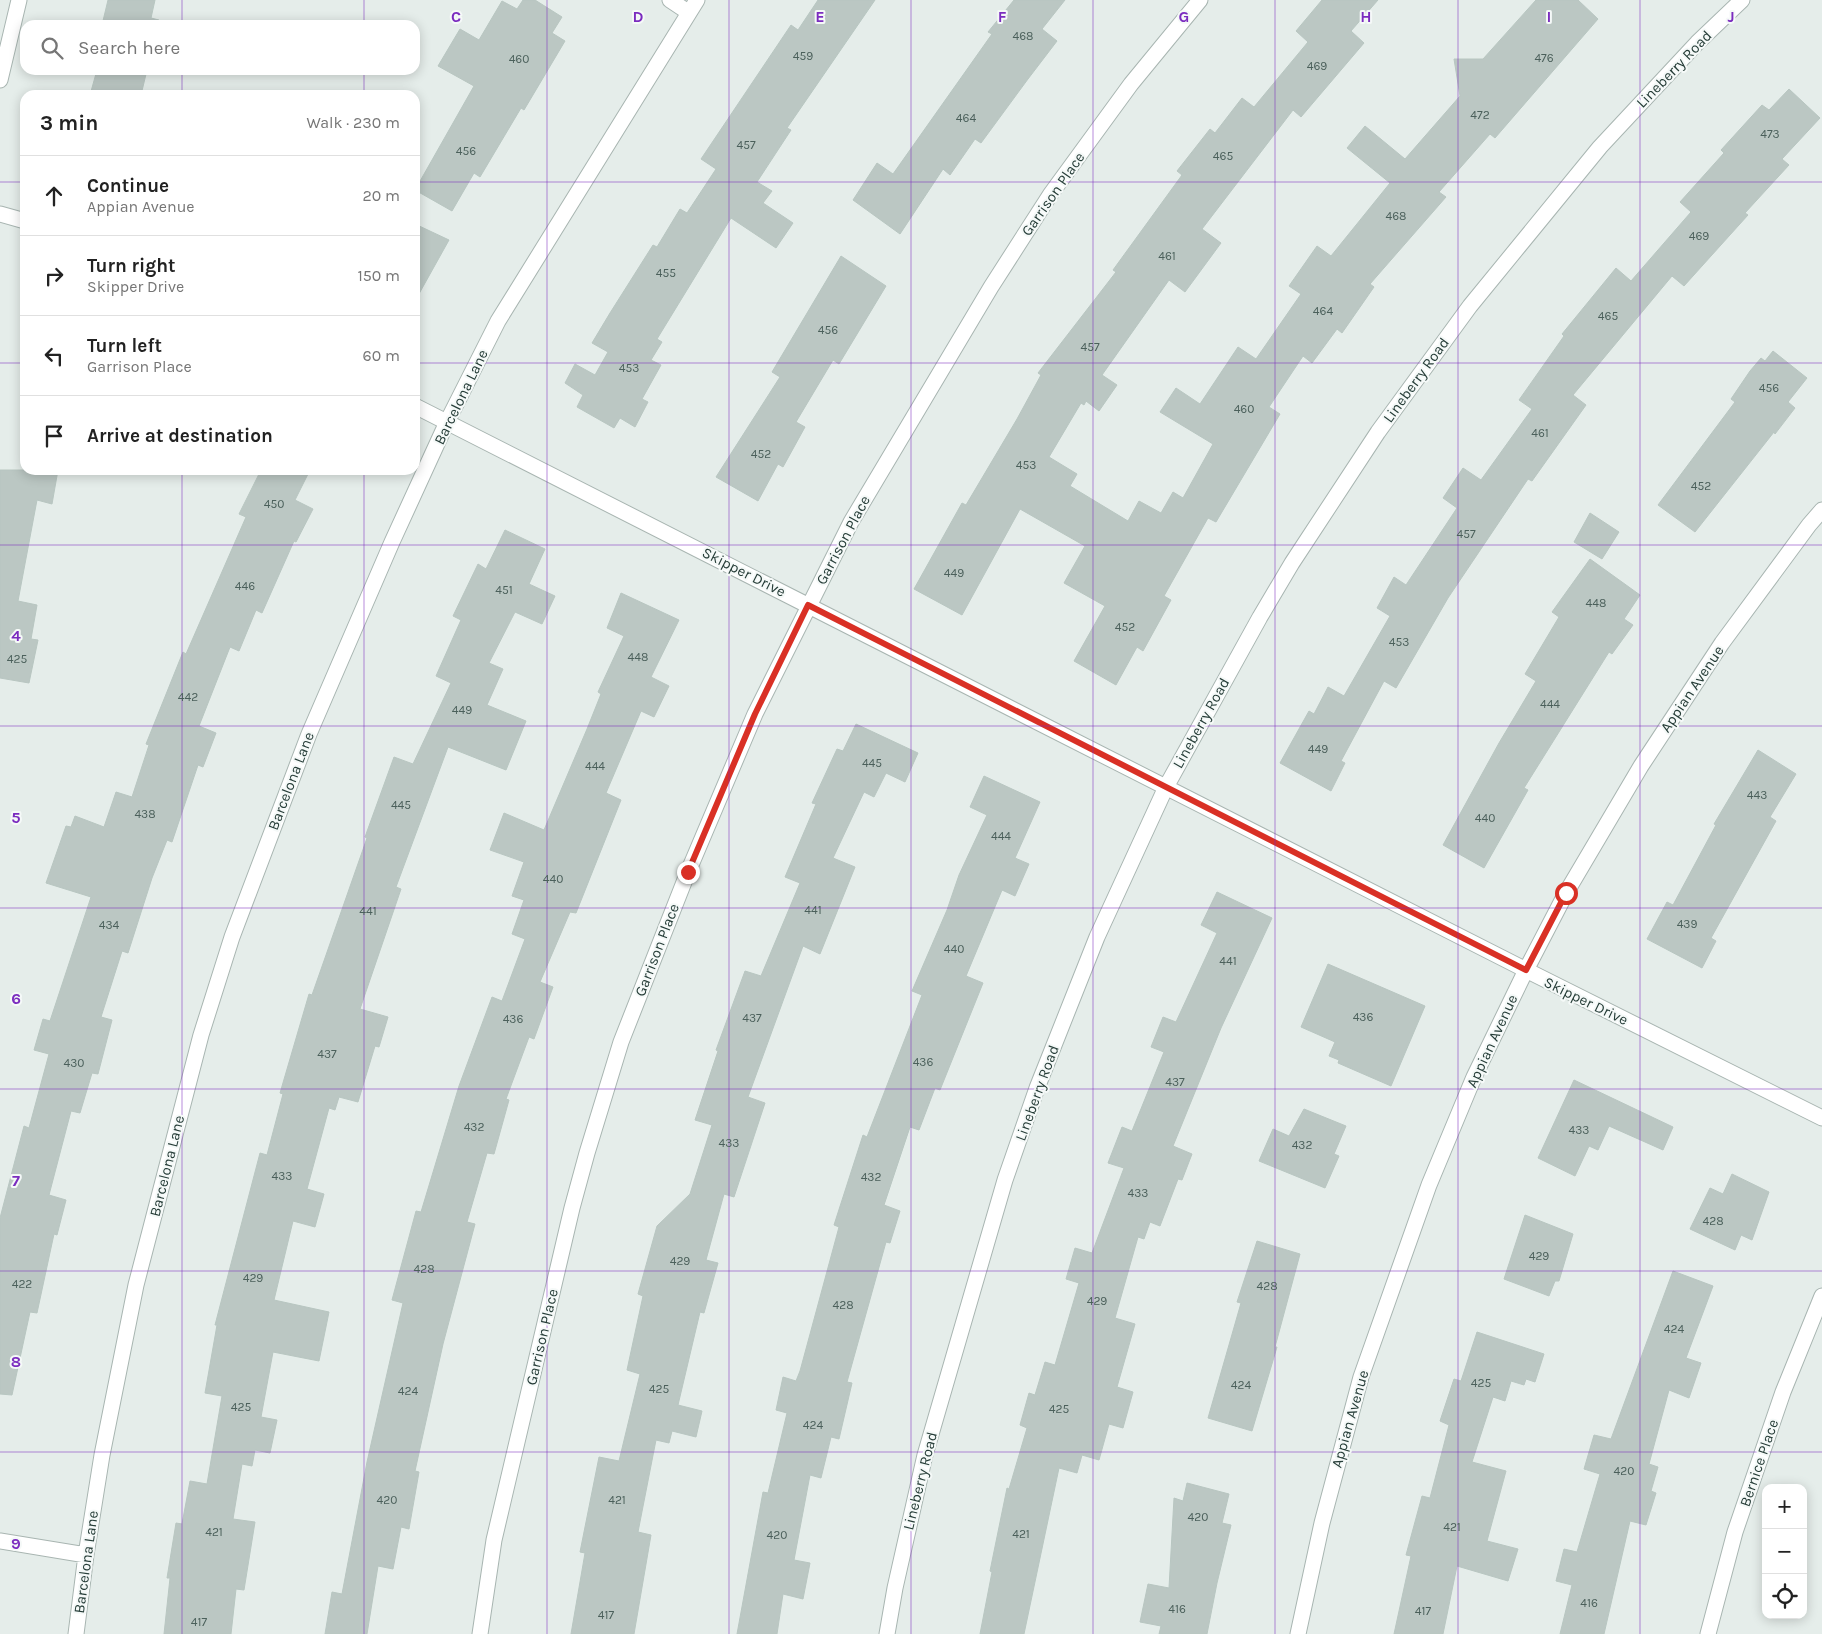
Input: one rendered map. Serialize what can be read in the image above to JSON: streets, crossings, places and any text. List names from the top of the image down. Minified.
{"streets":{"street":["Lineberry Road","Garrison Place","Barcelona Lane","Skipper Drive","Appian Avenue","Bernice Place"]},"crossings":[["Lineberry Road","Skipper Drive"],["Garrison Place","Skipper Drive"],["Barcelona Lane","Skipper Drive"],["Skipper Drive","Appian Avenue"]],"house_numbers":["468","459","476","460","469","472","464","473","457","456","465","468","469","461","455","464","465","456","457","453","456","460","461","452","453","452","450","457","449","446","451","448","452","453","448","425","442","444","449","449","445","444","443","445","438","440","444","440","441","441","439","434","440","441","436","437","436","437","436","430","437","432","433","433","432","433","432","433","428","429","429","428","429","422","428","429","428","424","425","424","425","424","425","425","424","420","420","421","420","421","421","421","420","416","416","417","417","417"],"page":{"search":"Search here","heading":["3 min","Walk · 230 m"],"list":[["Continue","Appian Avenue","20 m"],["Turn right","Skipper Drive","150 m"],["Turn left","Garrison Place","60 m"],"Arrive at destination"],"map_buttons":["+","−"]},"grid":{"columns":["C","D","E","F","G","H","I","J"],"rows":["4","5","6","7","8","9"]}}
